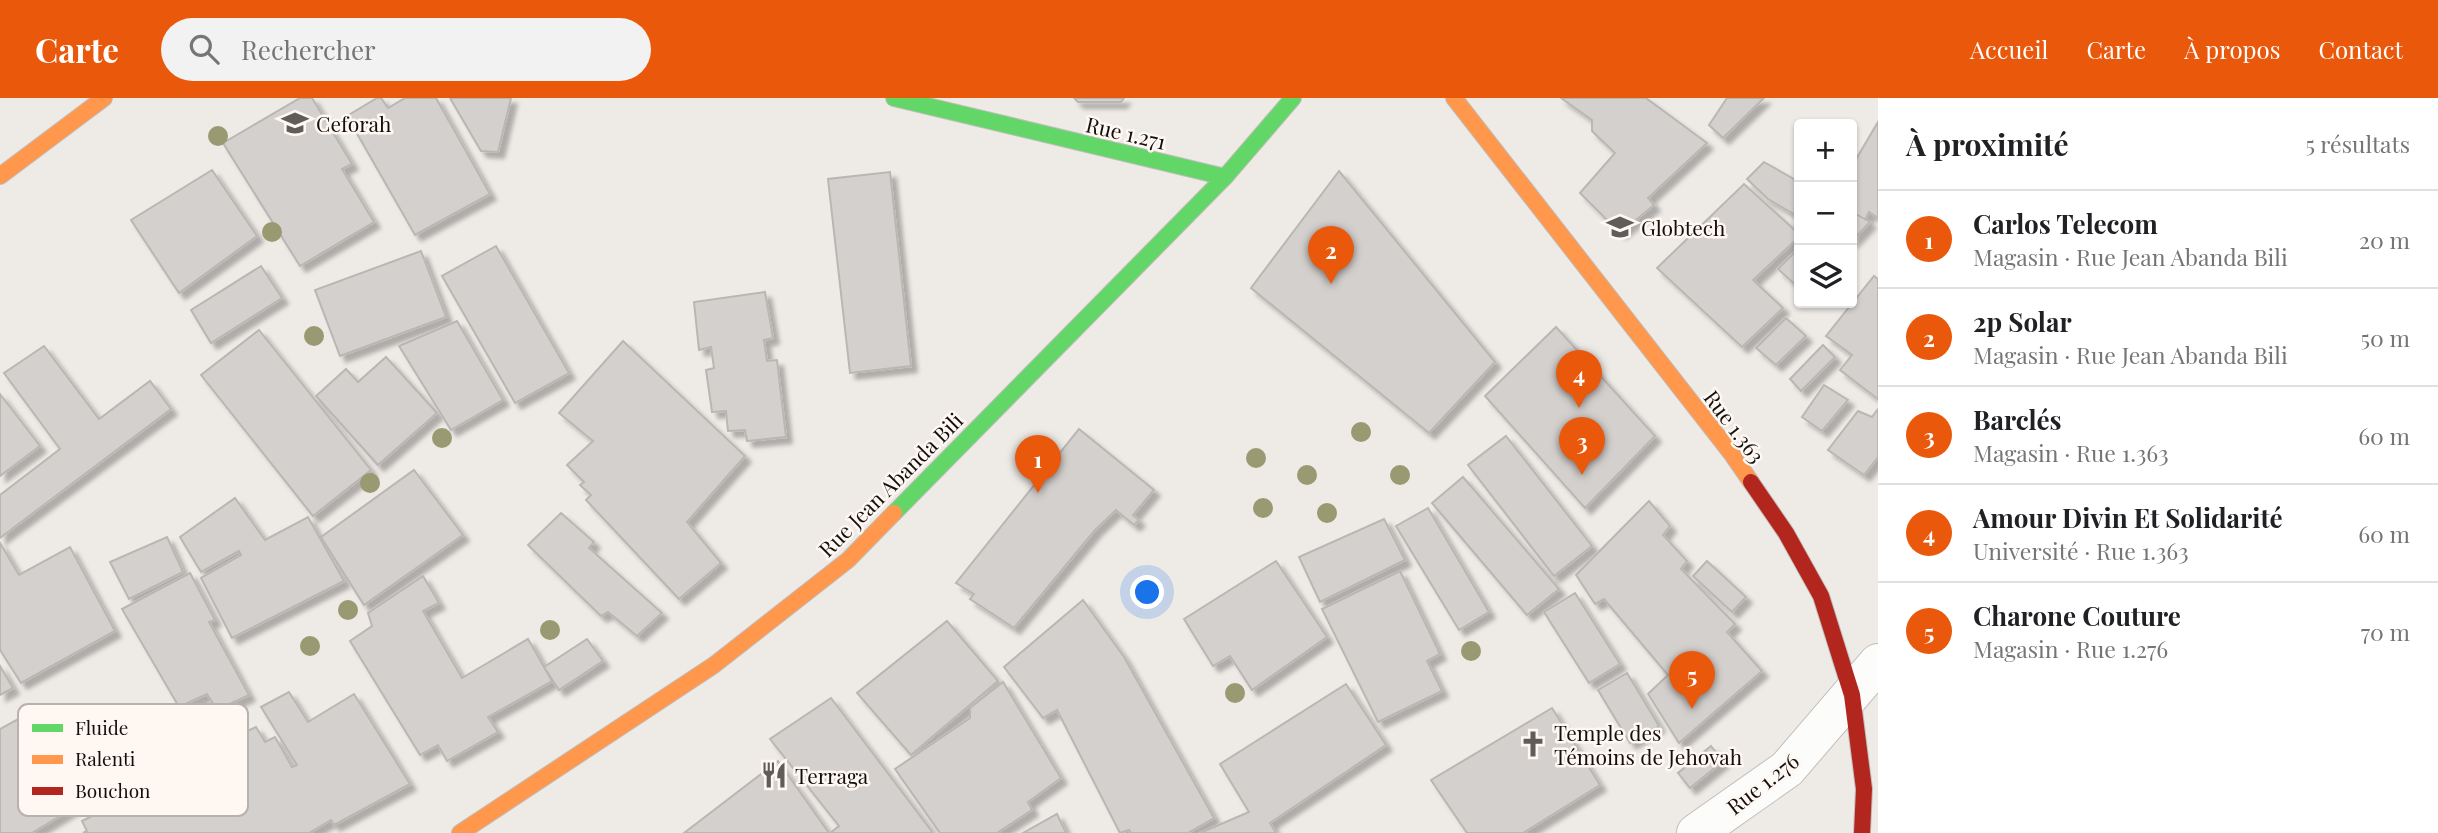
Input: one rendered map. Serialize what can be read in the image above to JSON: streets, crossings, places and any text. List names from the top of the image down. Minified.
{"streets":{"main road":["Rue 1.271","Rue 1.363","Rue Jean Abanda Bili"],"street":["Rue 1.276"]},"crossings":[["Rue 1.271","Rue Jean Abanda Bili"],["Rue 1.363","Rue 1.276"]],"places":{"school or university":["Ceforah","Globtech"],"church":["Temple des Témoins de Jehovah"],"restaurant":["Terraga"]},"legend":["Fluide","Ralenti","Bouchon"],"page":{"header":"Carte","search":"Rechercher","nav":["Accueil","Carte","À propos","Contact"],"heading":["À proximité","5 résultats"],"map_buttons":["+","−"],"list":[{"mark":"1","name":"Carlos Telecom","note":"Magasin · Rue Jean Abanda Bili","value":"20 m"},{"mark":"2","name":"2p Solar","note":"Magasin · Rue Jean Abanda Bili","value":"50 m"},{"mark":"3","name":"Barclés","note":"Magasin · Rue 1.363","value":"60 m"},{"mark":"4","name":"Amour Divin Et Solidarité","note":"Université · Rue 1.363","value":"60 m"},{"mark":"5","name":"Charone Couture","note":"Magasin · Rue 1.276","value":"70 m"}],"pins":["2","4","3","1","5"]}}
